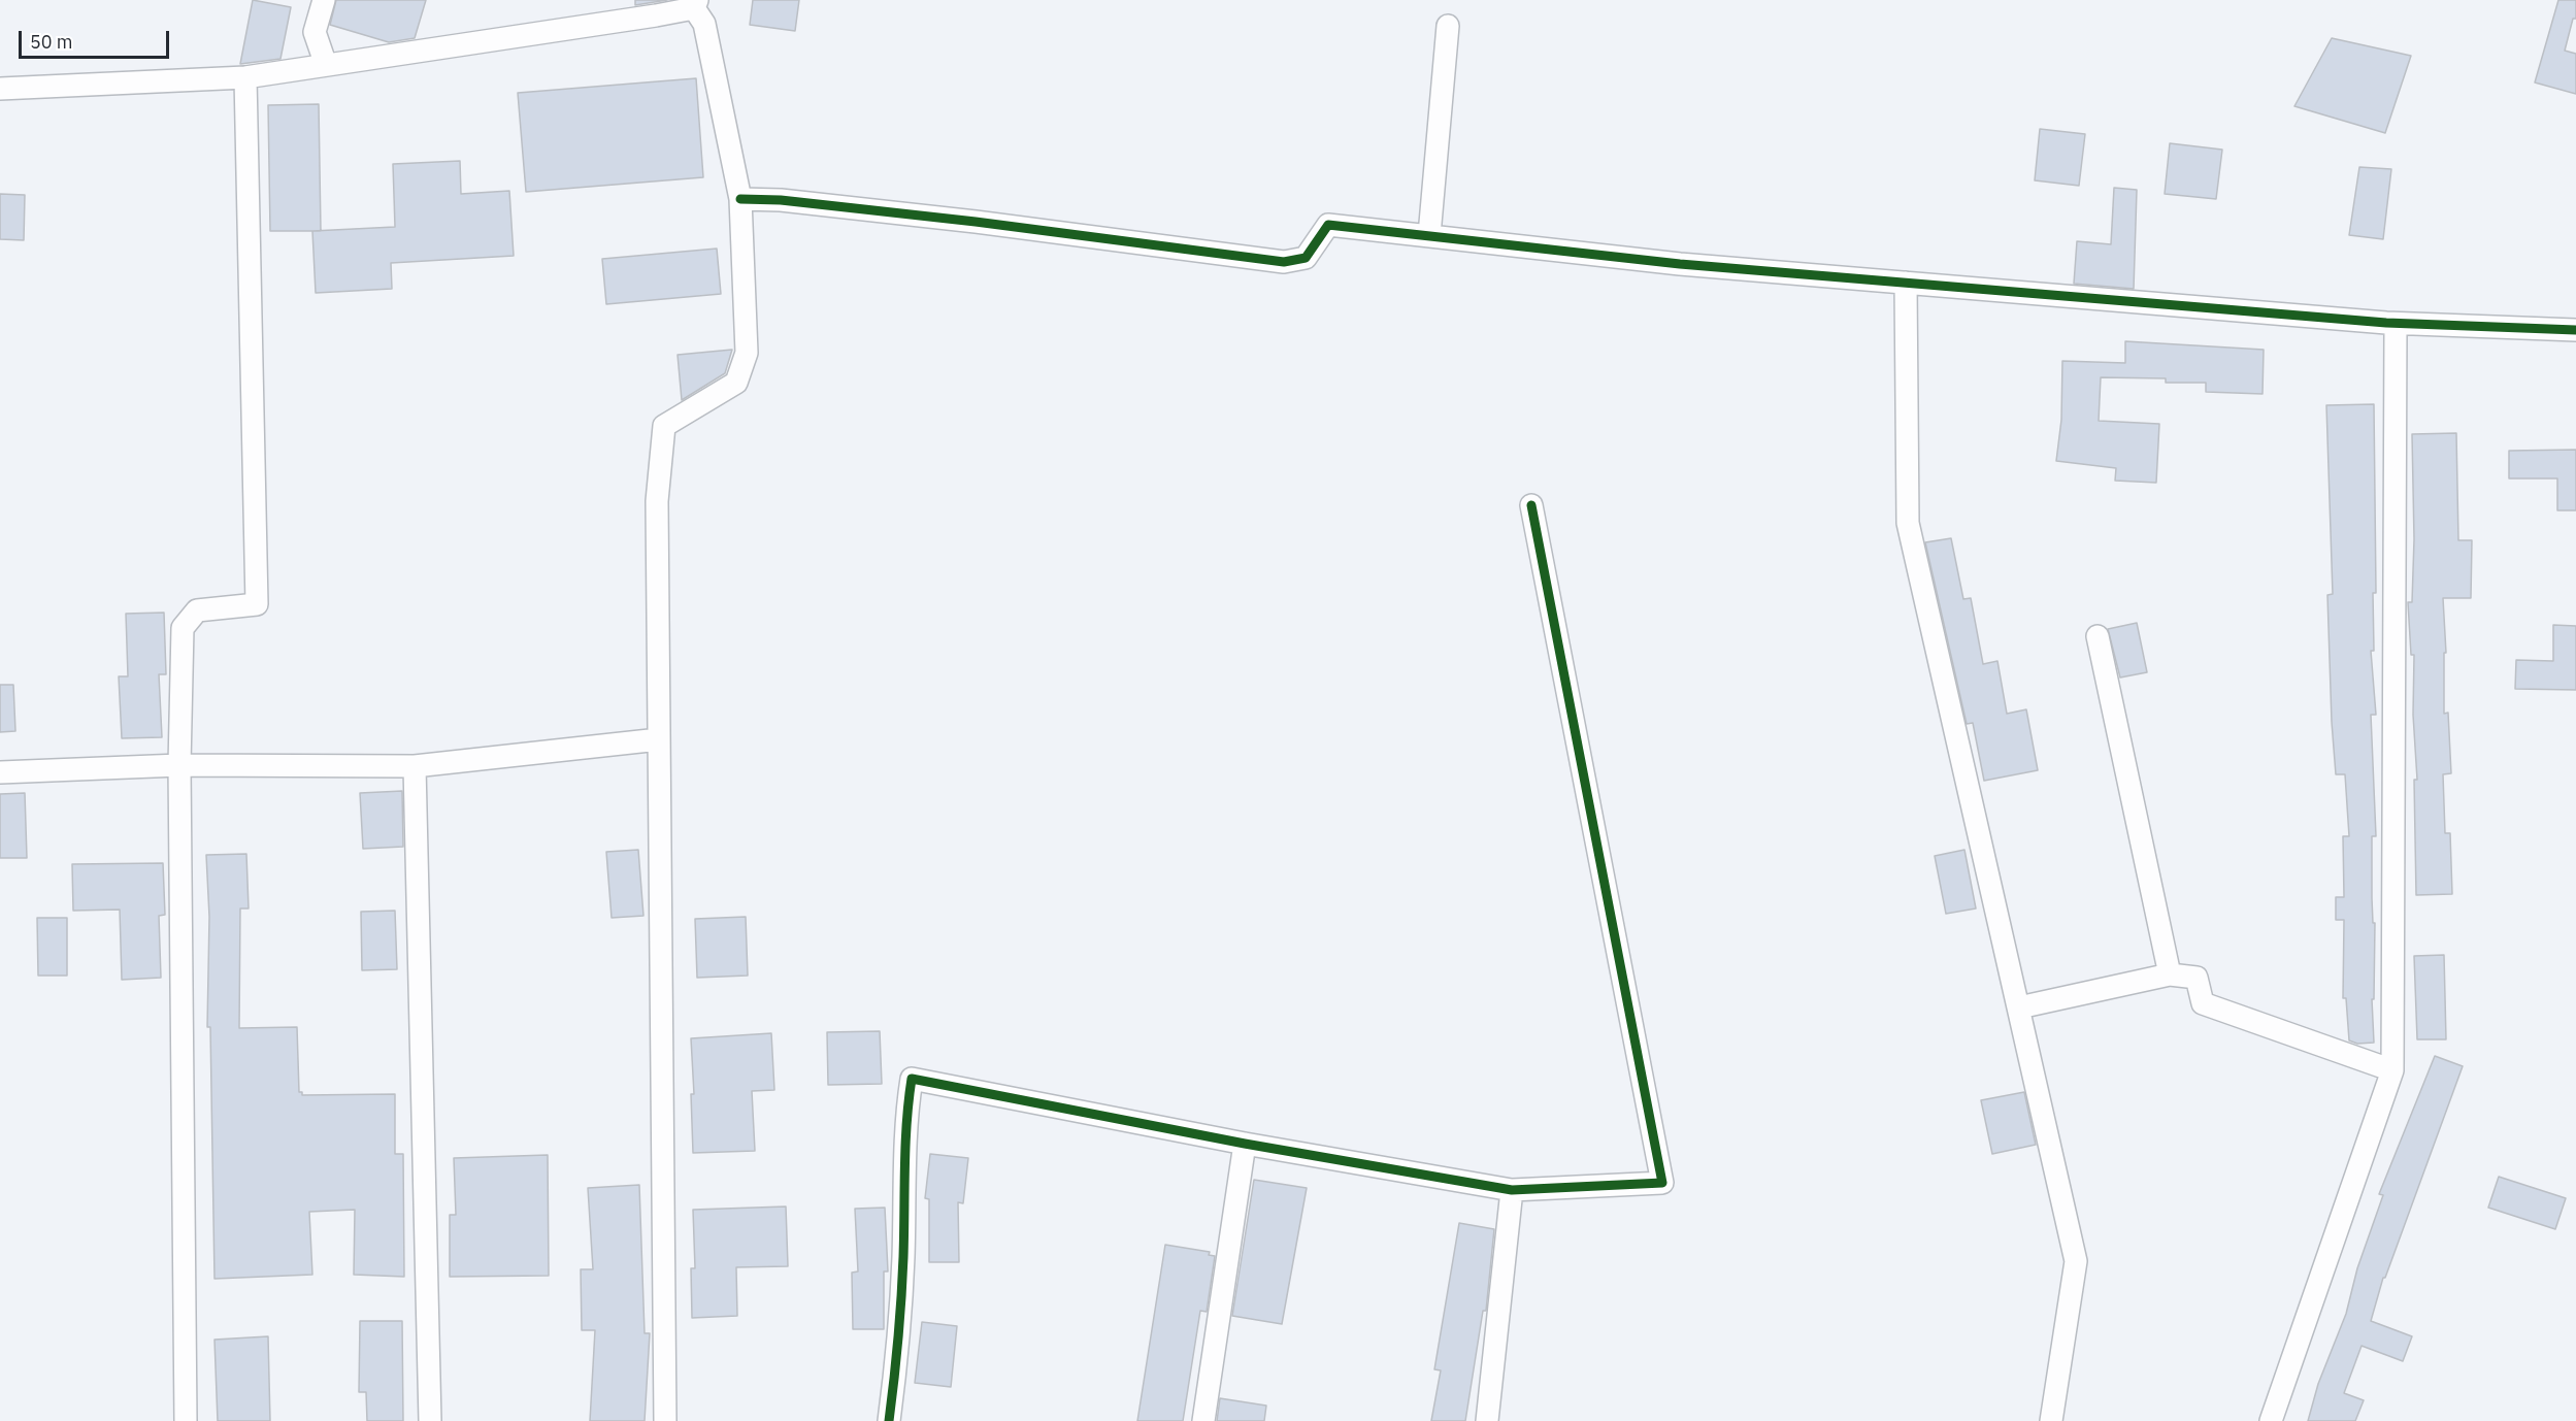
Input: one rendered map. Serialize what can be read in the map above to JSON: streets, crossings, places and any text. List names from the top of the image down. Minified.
{"scale_bar":"50 m"}
